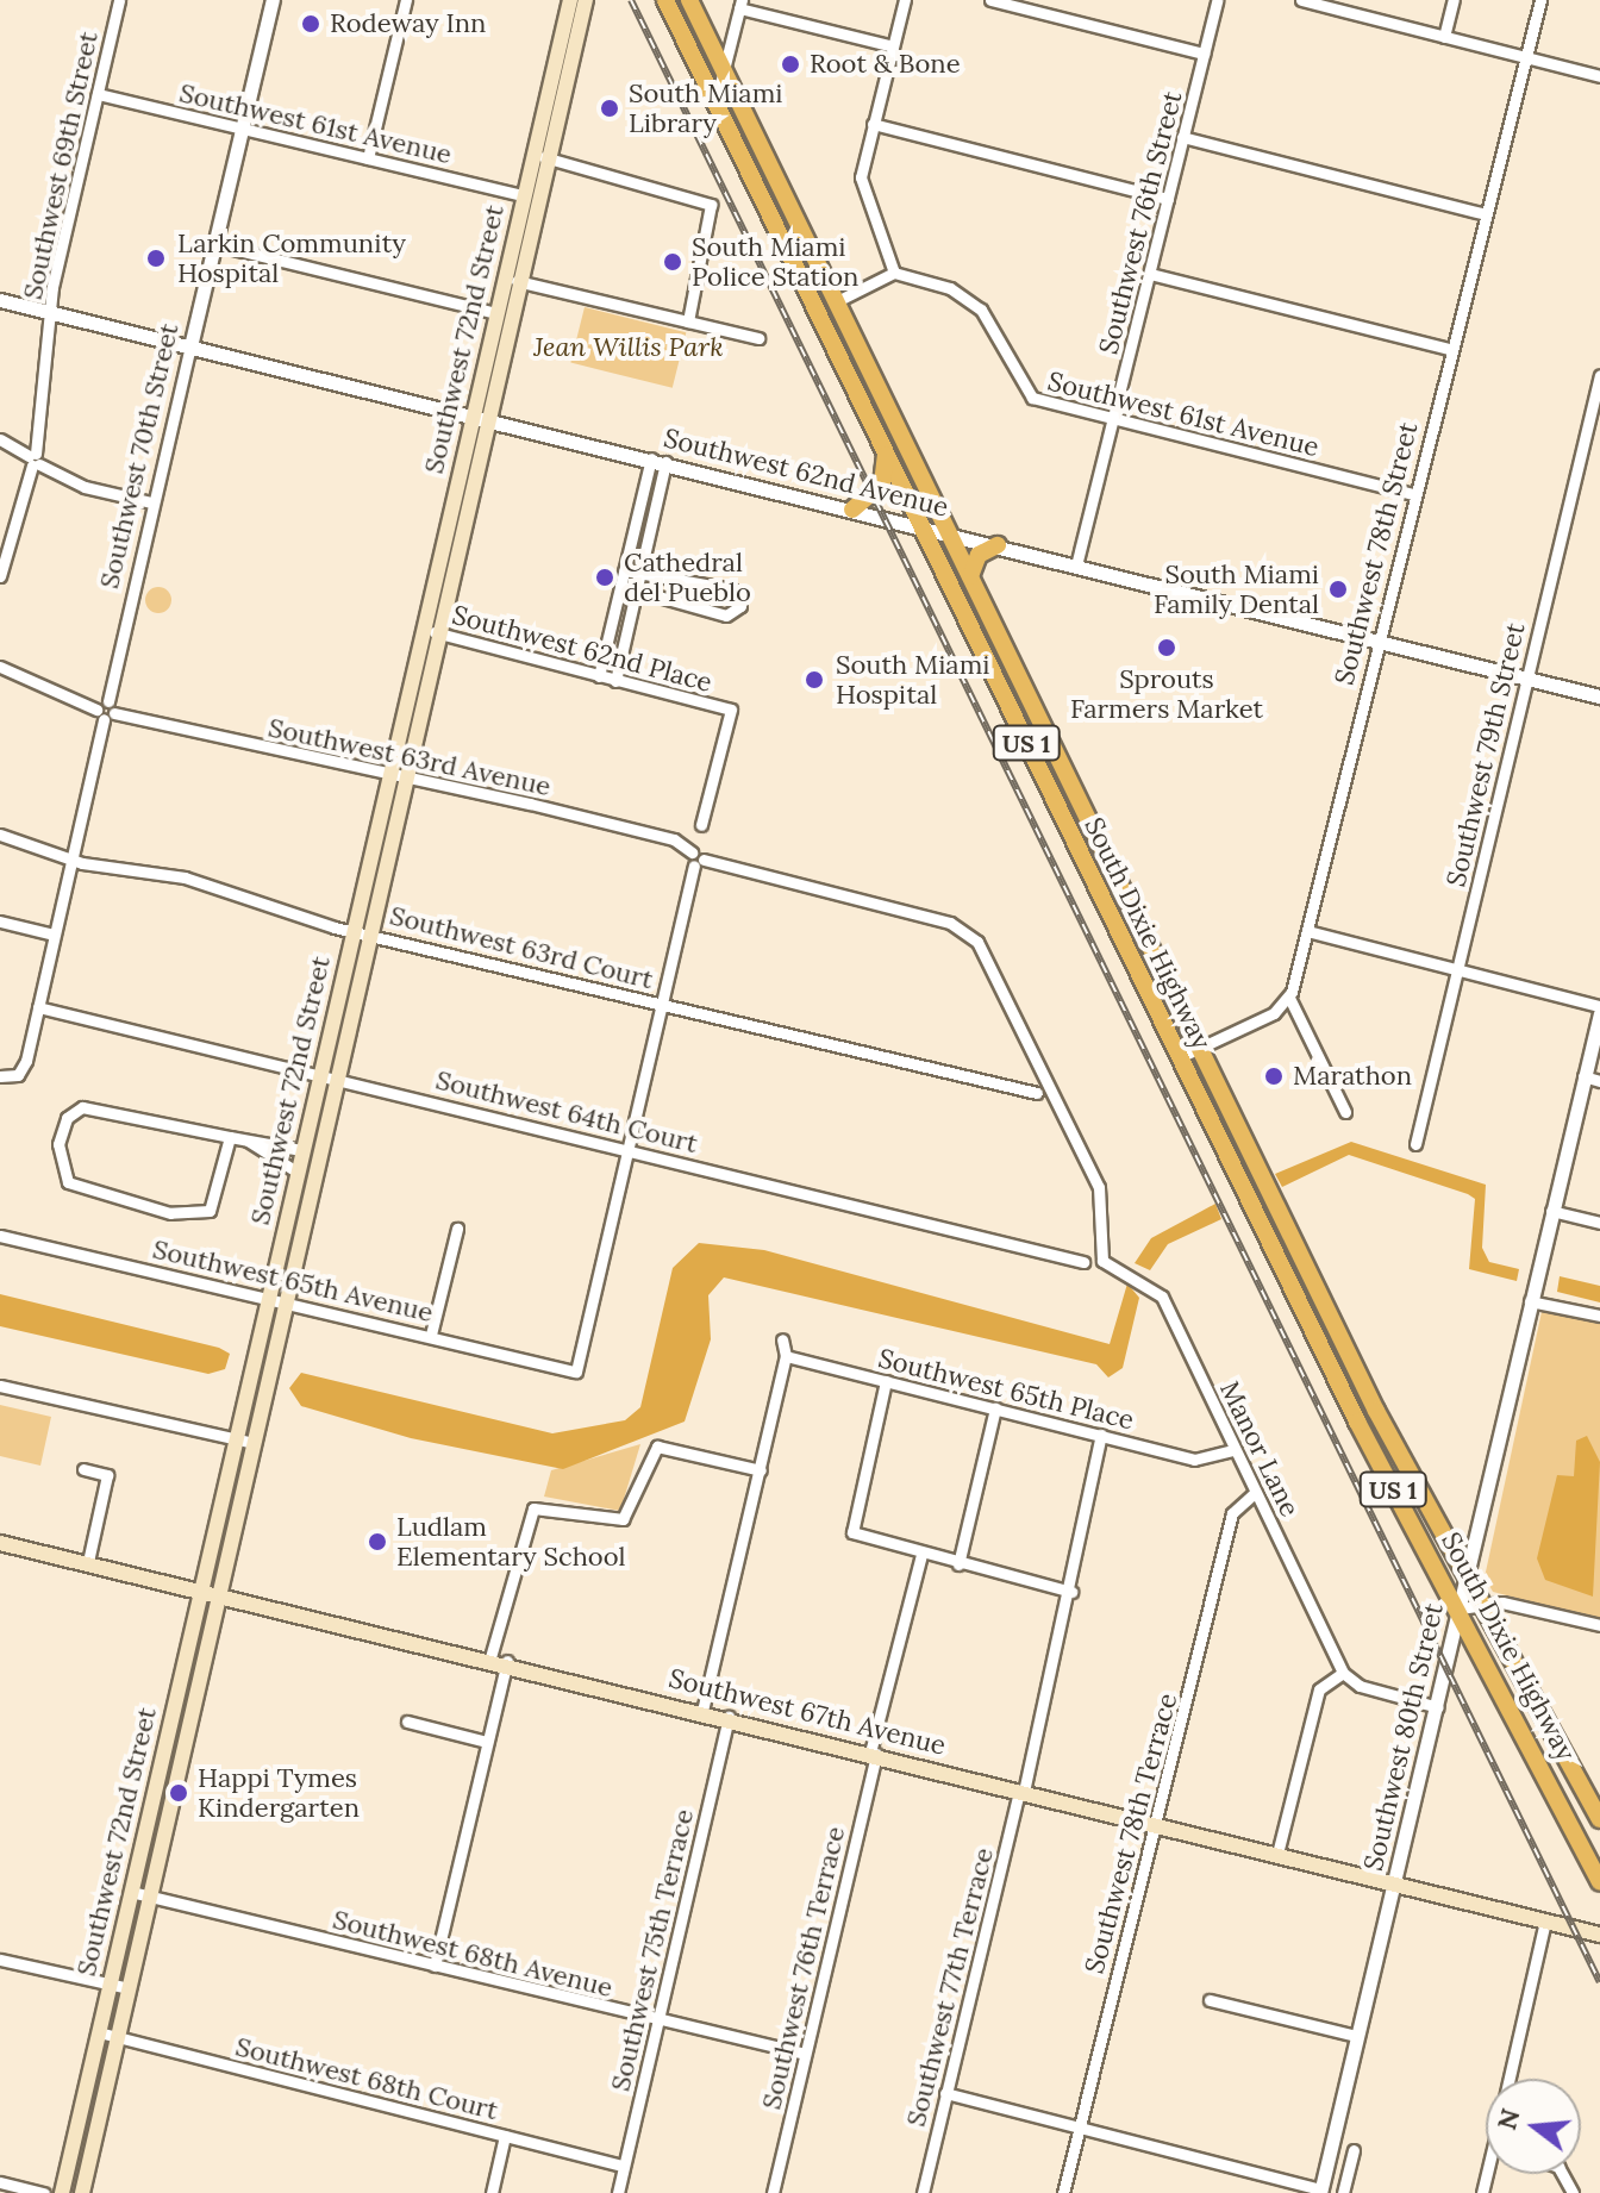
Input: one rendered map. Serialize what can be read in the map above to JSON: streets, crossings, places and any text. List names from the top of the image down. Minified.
{"streets":{"highway":["US 1","South Dixie Highway"],"main road":["Southwest 72nd Street","Southwest 67th Avenue"],"street":["Southwest 61st Avenue","Southwest 69th Street","Southwest 76th Street","Southwest 70th Street","Southwest 62nd Avenue","Southwest 78th Street","Southwest 62nd Place","Southwest 79th Street","Southwest 63rd Avenue","Southwest 63rd Court","Southwest 64th Court","Southwest 65th Avenue","Southwest 65th Place","Manor Lane","Southwest 80th Street","Southwest 78th Terrace","Southwest 75th Terrace","Southwest 68th Avenue","Southwest 76th Terrace","Southwest 77th Terrace","Southwest 68th Court"]},"crossings":[["Southwest 61st Avenue","Southwest 69th Street"],["Southwest 61st Avenue","Southwest 76th Street"],["Southwest 61st Avenue","Southwest 72nd Street"],["Southwest 61st Avenue","Southwest 70th Street"],["Southwest 61st Avenue","Southwest 78th Street"],["Southwest 69th Street","Southwest 62nd Avenue"],["Southwest 76th Street","Southwest 62nd Avenue"],["Southwest 72nd Street","Southwest 62nd Avenue"],["Southwest 72nd Street","Southwest 62nd Place"],["Southwest 72nd Street","Southwest 63rd Avenue"],["Southwest 72nd Street","Southwest 63rd Court"],["Southwest 72nd Street","Southwest 64th Court"],["Southwest 72nd Street","Southwest 65th Avenue"],["Southwest 72nd Street","Southwest 67th Avenue"],["Southwest 72nd Street","Southwest 68th Avenue"],["Southwest 72nd Street","Southwest 68th Court"],["Southwest 70th Street","Southwest 62nd Avenue"],["Southwest 70th Street","Southwest 63rd Avenue"],["Southwest 62nd Avenue","Southwest 78th Street"],["Southwest 62nd Avenue","Southwest 79th Street"],["Southwest 62nd Avenue","South Dixie Highway"],["Southwest 63rd Avenue","Manor Lane"],["South Dixie Highway","Southwest 80th Street"],["Southwest 64th Court","Southwest 65th Avenue"],["Southwest 65th Place","Manor Lane"],["Southwest 65th Place","Southwest 77th Terrace"],["Manor Lane","Southwest 78th Terrace"],["Southwest 67th Avenue","Southwest 80th Street"],["Southwest 67th Avenue","Southwest 78th Terrace"],["Southwest 67th Avenue","Southwest 75th Terrace"],["Southwest 67th Avenue","Southwest 76th Terrace"],["Southwest 67th Avenue","Southwest 77th Terrace"],["Southwest 75th Terrace","Southwest 68th Avenue"],["Southwest 75th Terrace","Southwest 68th Court"],["Southwest 68th Avenue","Southwest 76th Terrace"]],"parks":["Jean Willis Park"],"places":["Rodeway Inn","Root & Bone","South Miami Library","Larkin Community Hospital","South Miami Police Station","Cathedral del Pueblo","South Miami Family Dental","Sprouts Farmers Market","South Miami Hospital","Marathon","Ludlam Elementary School","Happi Tymes Kindergarten"],"north":"left"}
